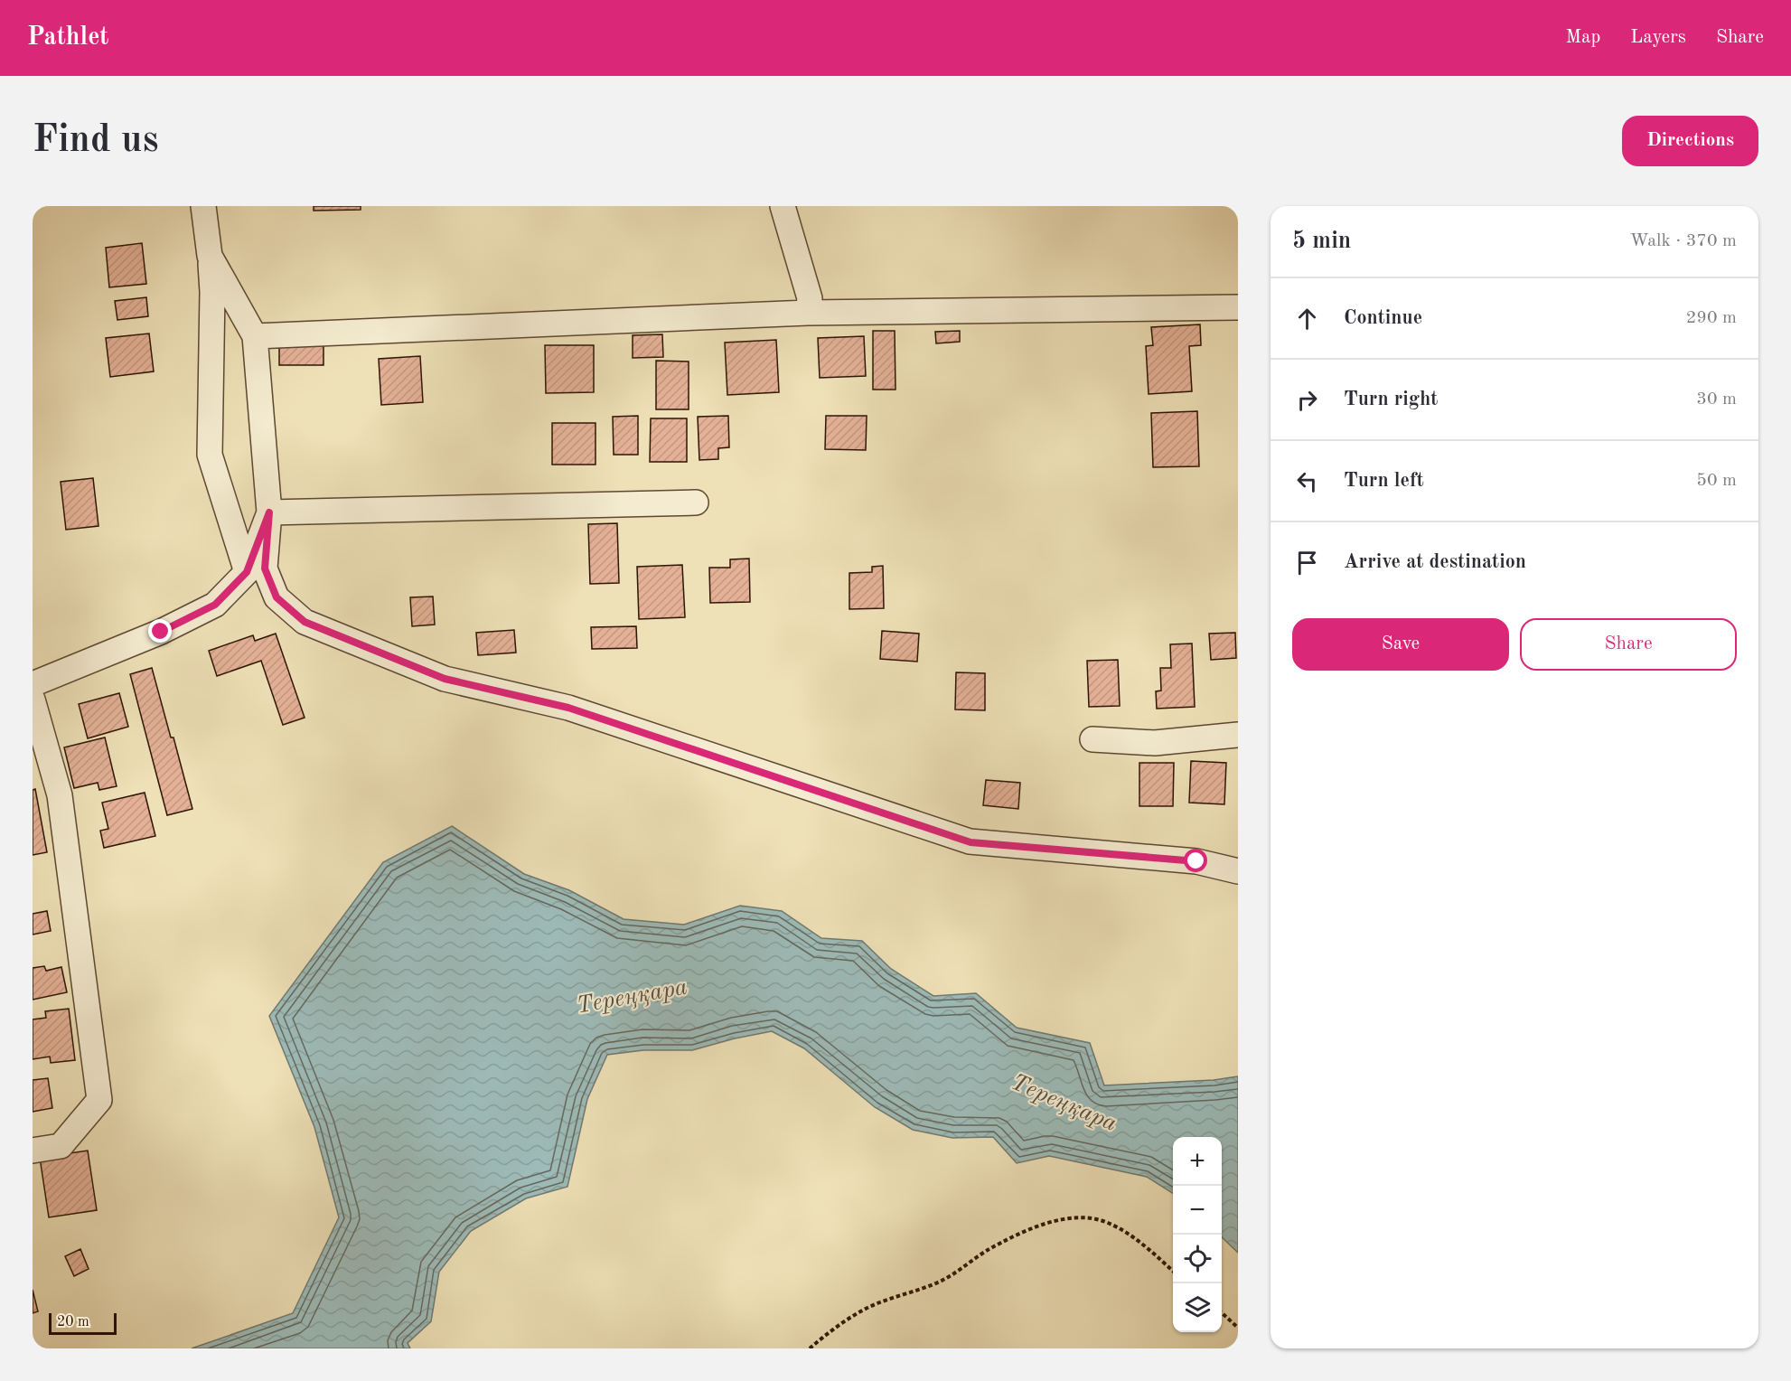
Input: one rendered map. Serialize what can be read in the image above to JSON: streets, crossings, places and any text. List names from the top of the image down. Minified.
{"water":["Тереңқара"],"scale_bar":"20 m","page":{"header":"Pathlet","nav":["Map","Layers","Share"],"buttons":["Directions",["Save","Share"]],"title":"Find us","heading":["5 min","Walk · 370 m"],"list":[["Continue","290 m"],["Turn right","30 m"],["Turn left","50 m"],"Arrive at destination"],"map_buttons":["+","−"],"scale":"20 m"}}
